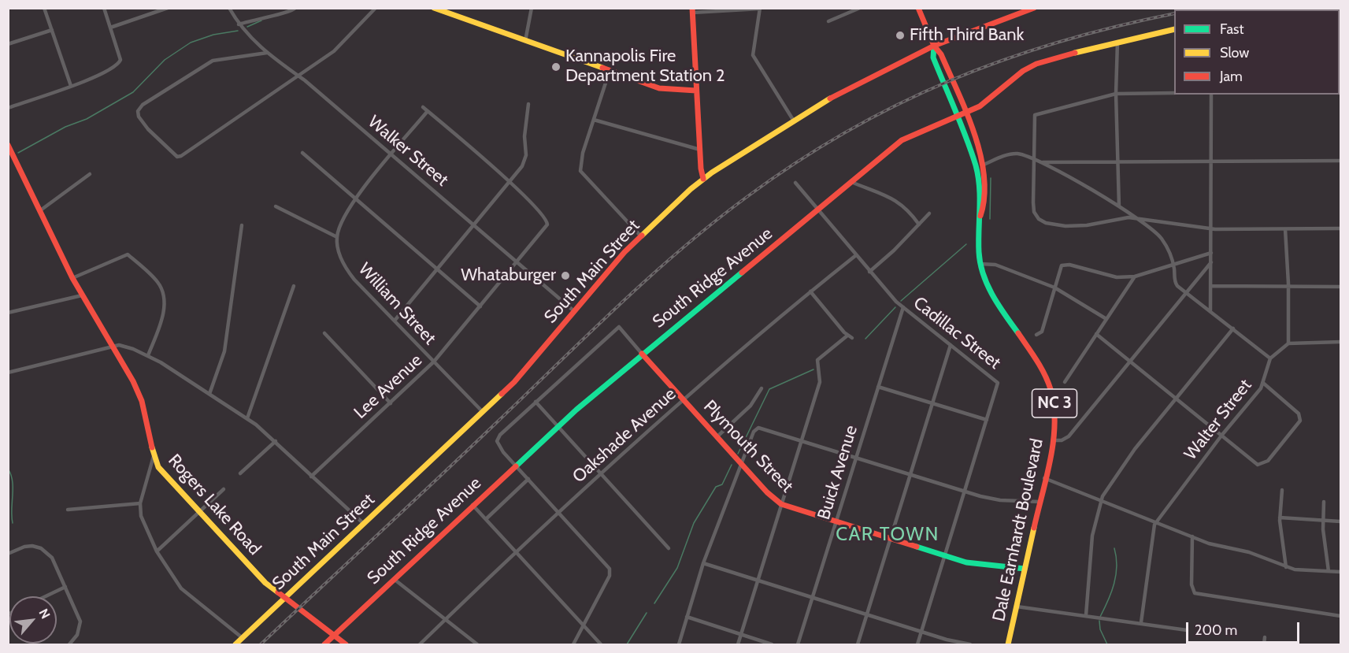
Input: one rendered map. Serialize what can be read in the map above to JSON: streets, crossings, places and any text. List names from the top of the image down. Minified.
{"streets":{"main road":["South Main Street","South Ridge Avenue","NC 3","Plymouth Street","Rogers Lake Road","Dale Earnhardt Boulevard"],"street":["Walker Street","William Street","Cadillac Street","Lee Avenue","Walter Street","Oakshade Avenue","Buick Avenue"]},"crossings":[["Walker Street","South Main Street"],["Walker Street","Lee Avenue"],["South Main Street","William Street"],["South Main Street","Rogers Lake Road"],["South Main Street","Dale Earnhardt Boulevard"],["South Ridge Avenue","Cadillac Street"],["South Ridge Avenue","Plymouth Street"],["South Ridge Avenue","Rogers Lake Road"],["South Ridge Avenue","Dale Earnhardt Boulevard"],["William Street","Lee Avenue"],["Cadillac Street","Oakshade Avenue"],["Cadillac Street","Plymouth Street"],["Cadillac Street","Buick Avenue"],["Oakshade Avenue","Plymouth Street"],["Plymouth Street","Buick Avenue"],["Plymouth Street","Dale Earnhardt Boulevard"]],"districts":["CAR TOWN"],"places":["Fifth Third Bank","Kannapolis Fire Department Station 2","Whataburger"],"legend":["Fast","Slow","Jam"],"scale_bar":"200 m","north":"top right"}
